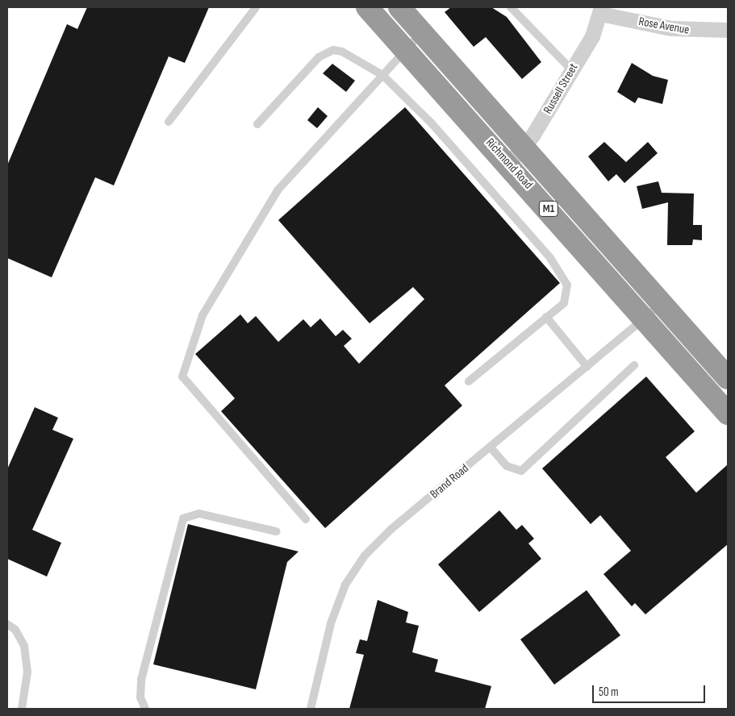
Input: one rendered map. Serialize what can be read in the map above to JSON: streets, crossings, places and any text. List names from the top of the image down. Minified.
{"streets":{"highway":["Richmond Road","M1"],"street":["Rose Avenue","Russell Street"],"lane":["Brand Road"]},"crossings":[["Rose Avenue","Russell Street"],["Russell Street","Richmond Road"],["Richmond Road","Brand Road"]],"scale_bar":"50 m"}
